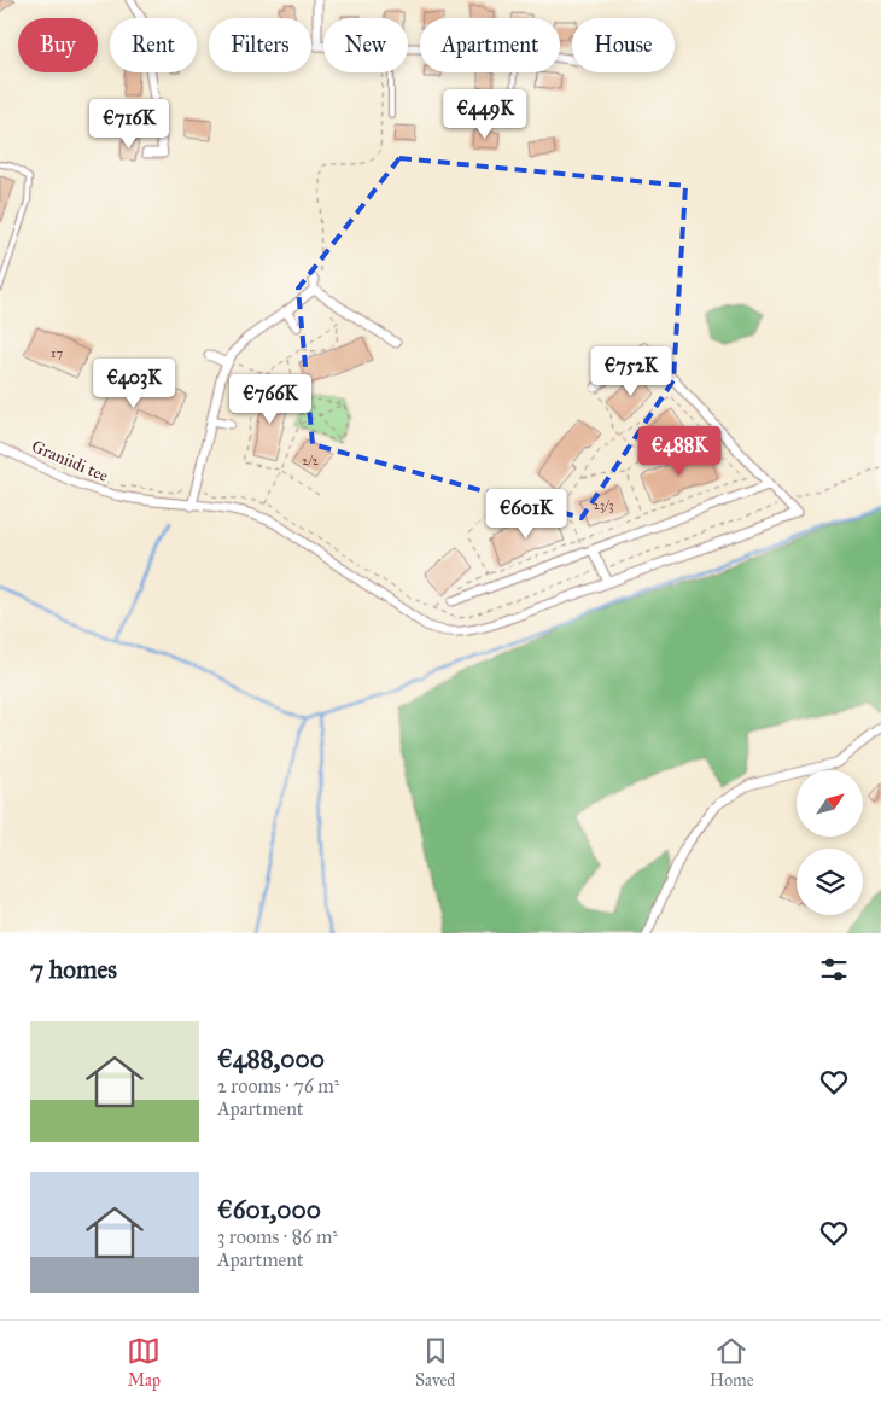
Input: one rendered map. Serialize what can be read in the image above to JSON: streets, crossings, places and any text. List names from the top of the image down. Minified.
{"streets":{"street":["Graniidi tee"]},"house_numbers":["17","2/2","23/3"],"north":"top right","page":{"chip":["Buy","Rent","Filters","New","Apartment","House"],"price":["€449K","€716K","€752K","€403K","€766K","€488K","€601K"],"heading":"7 homes","list":[{"name":"€488,000","note":"2 rooms · 76 m² · Apartment"},{"name":"€601,000","note":"3 rooms · 86 m² · Apartment"}],"tabs":["Map","Saved","Home"]}}
